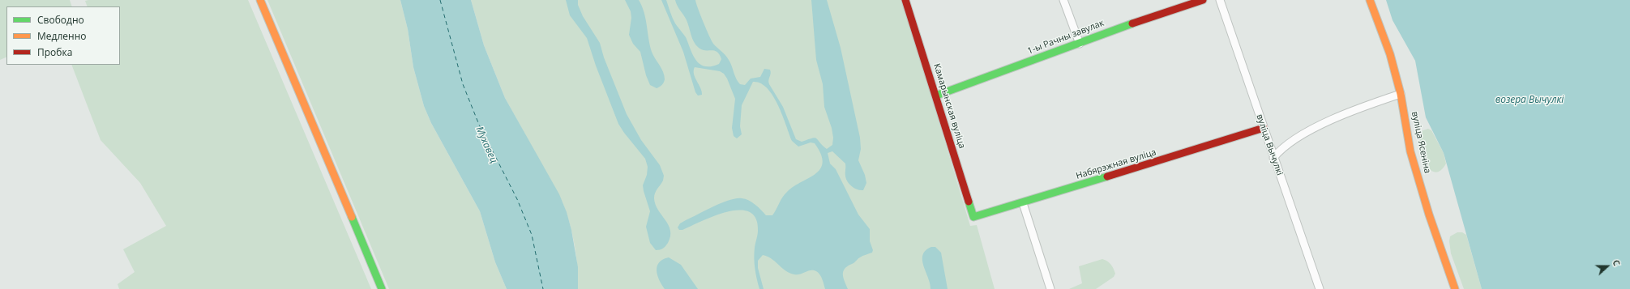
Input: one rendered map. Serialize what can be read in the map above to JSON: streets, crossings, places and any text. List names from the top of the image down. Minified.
{"streets":{"street":["1-ы Рачны завулак","Камарынская вуліца","вуліца Ясеніна","вуліца Вычулкі","Набярэжная вуліца"]},"crossings":[["1-ы Рачны завулак","Камарынская вуліца"],["Камарынская вуліца","Набярэжная вуліца"],["вуліца Вычулкі","Набярэжная вуліца"]],"water":["возера Вычулкі","Мухавец"],"legend":["Свободно","Медленно","Пробка"],"north":"right"}
